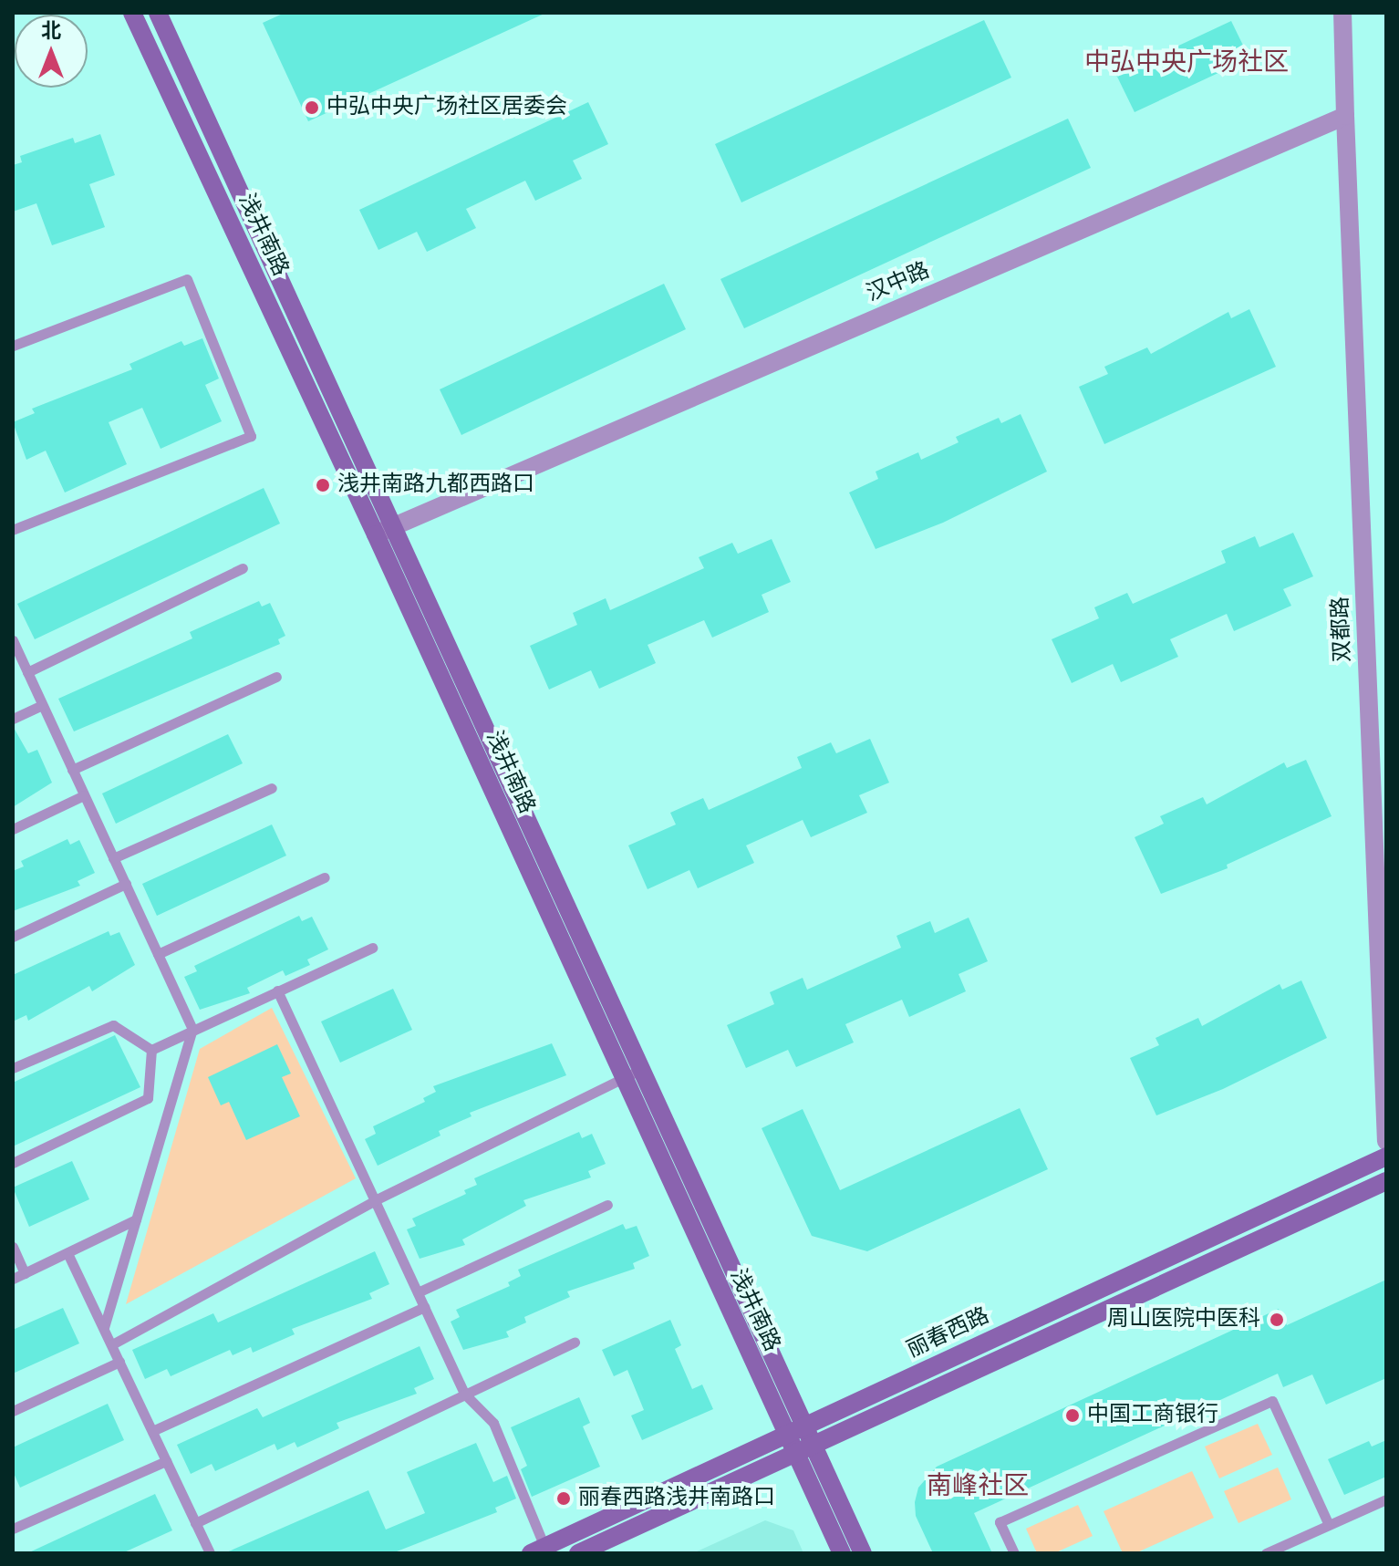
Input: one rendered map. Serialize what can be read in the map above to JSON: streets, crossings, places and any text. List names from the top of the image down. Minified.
{"streets":{"street":["浅井南路","汉中路","双都路","丽春西路"]},"crossings":[["浅井南路","汉中路"],["浅井南路","丽春西路"],["汉中路","双都路"]],"districts":["中弘中央广场社区","南峰社区"],"places":["中弘中央广场社区居委会","浅井南路九都西路口","周山医院中医科","中国工商银行","丽春西路浅井南路口"],"north":"top"}
